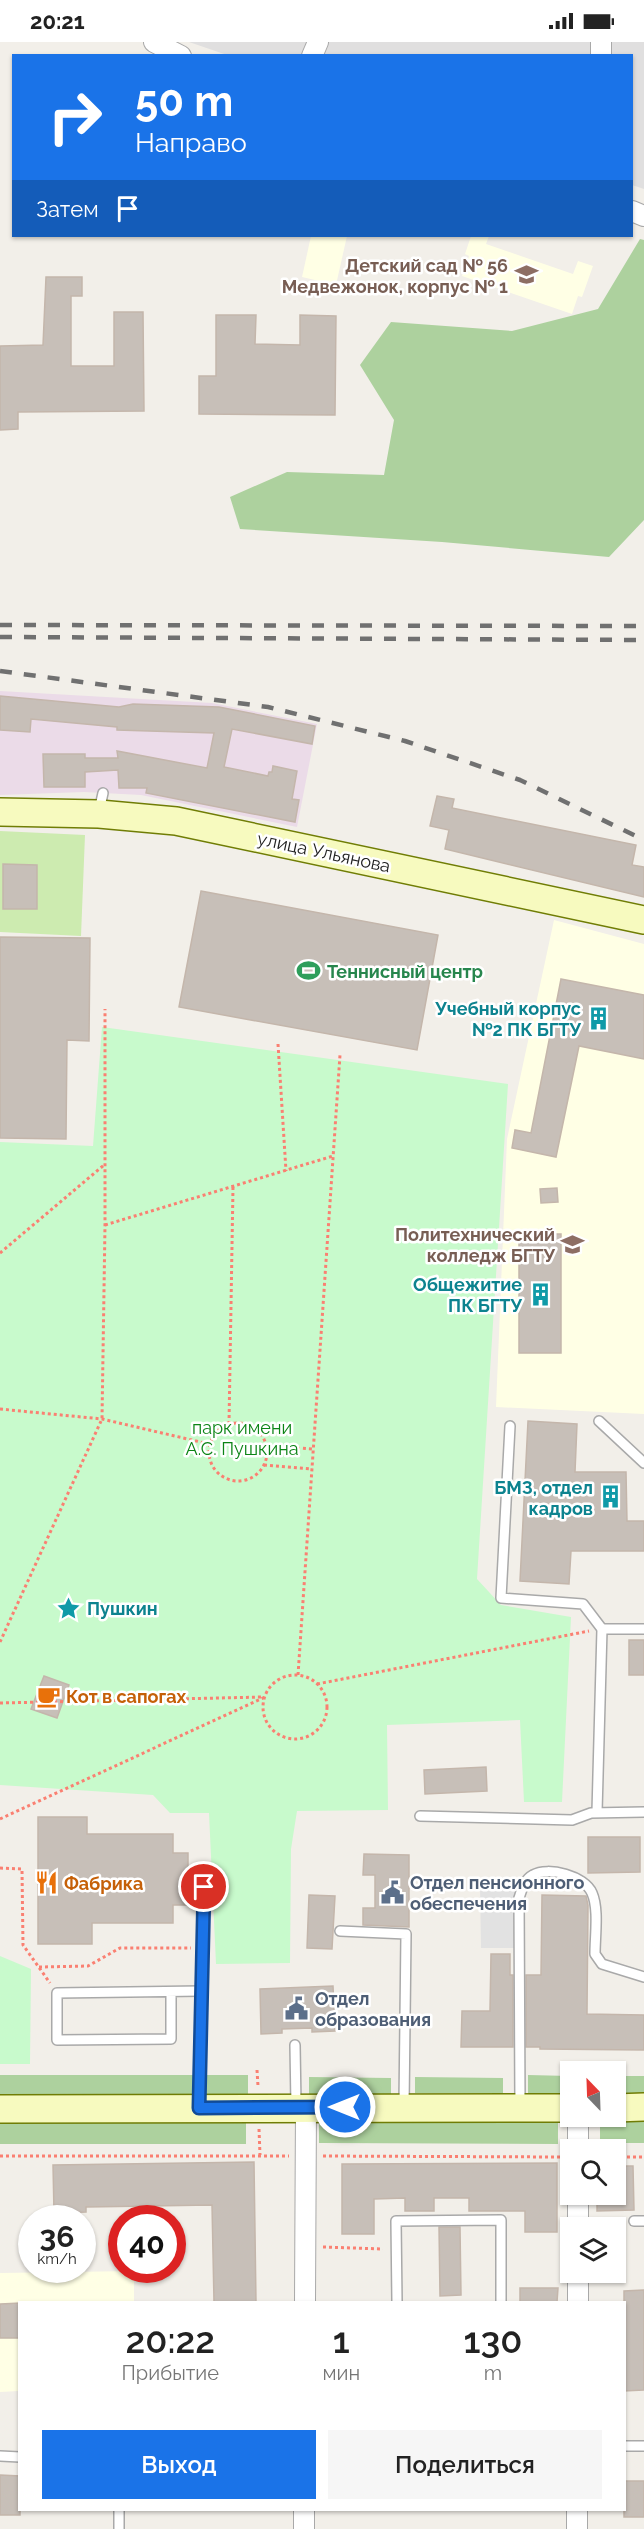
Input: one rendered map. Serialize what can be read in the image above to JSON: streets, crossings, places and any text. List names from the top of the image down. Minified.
{"streets":{"main road":["улица Ульянова"]},"parks":["парк имени А.С. Пушкина"],"places":{"school or university":["Детский сад № 56 Медвежонок, корпус № 1","Политехнический колледж БГТУ"],"sports":["Теннисный центр"],"building":["Учебный корпус №2 ПК БГТУ","Общежитие ПК БГТУ","БМЗ, отдел кадров"],"place":["Пушкин"],"cafe":["Кот в сапогах"],"restaurant":["Фабрика"],"public building":["Отдел пенсионного обеспечения","Отдел образования"]},"north":"top left","page":{"status":"20:21","turn":["50 m","Направо"],"then":"Затем","speed":"36 km/h","limit":"40","eta":["20:22","Прибытие","1","мин","130","m"],"buttons":["Выход","Поделиться"]}}
